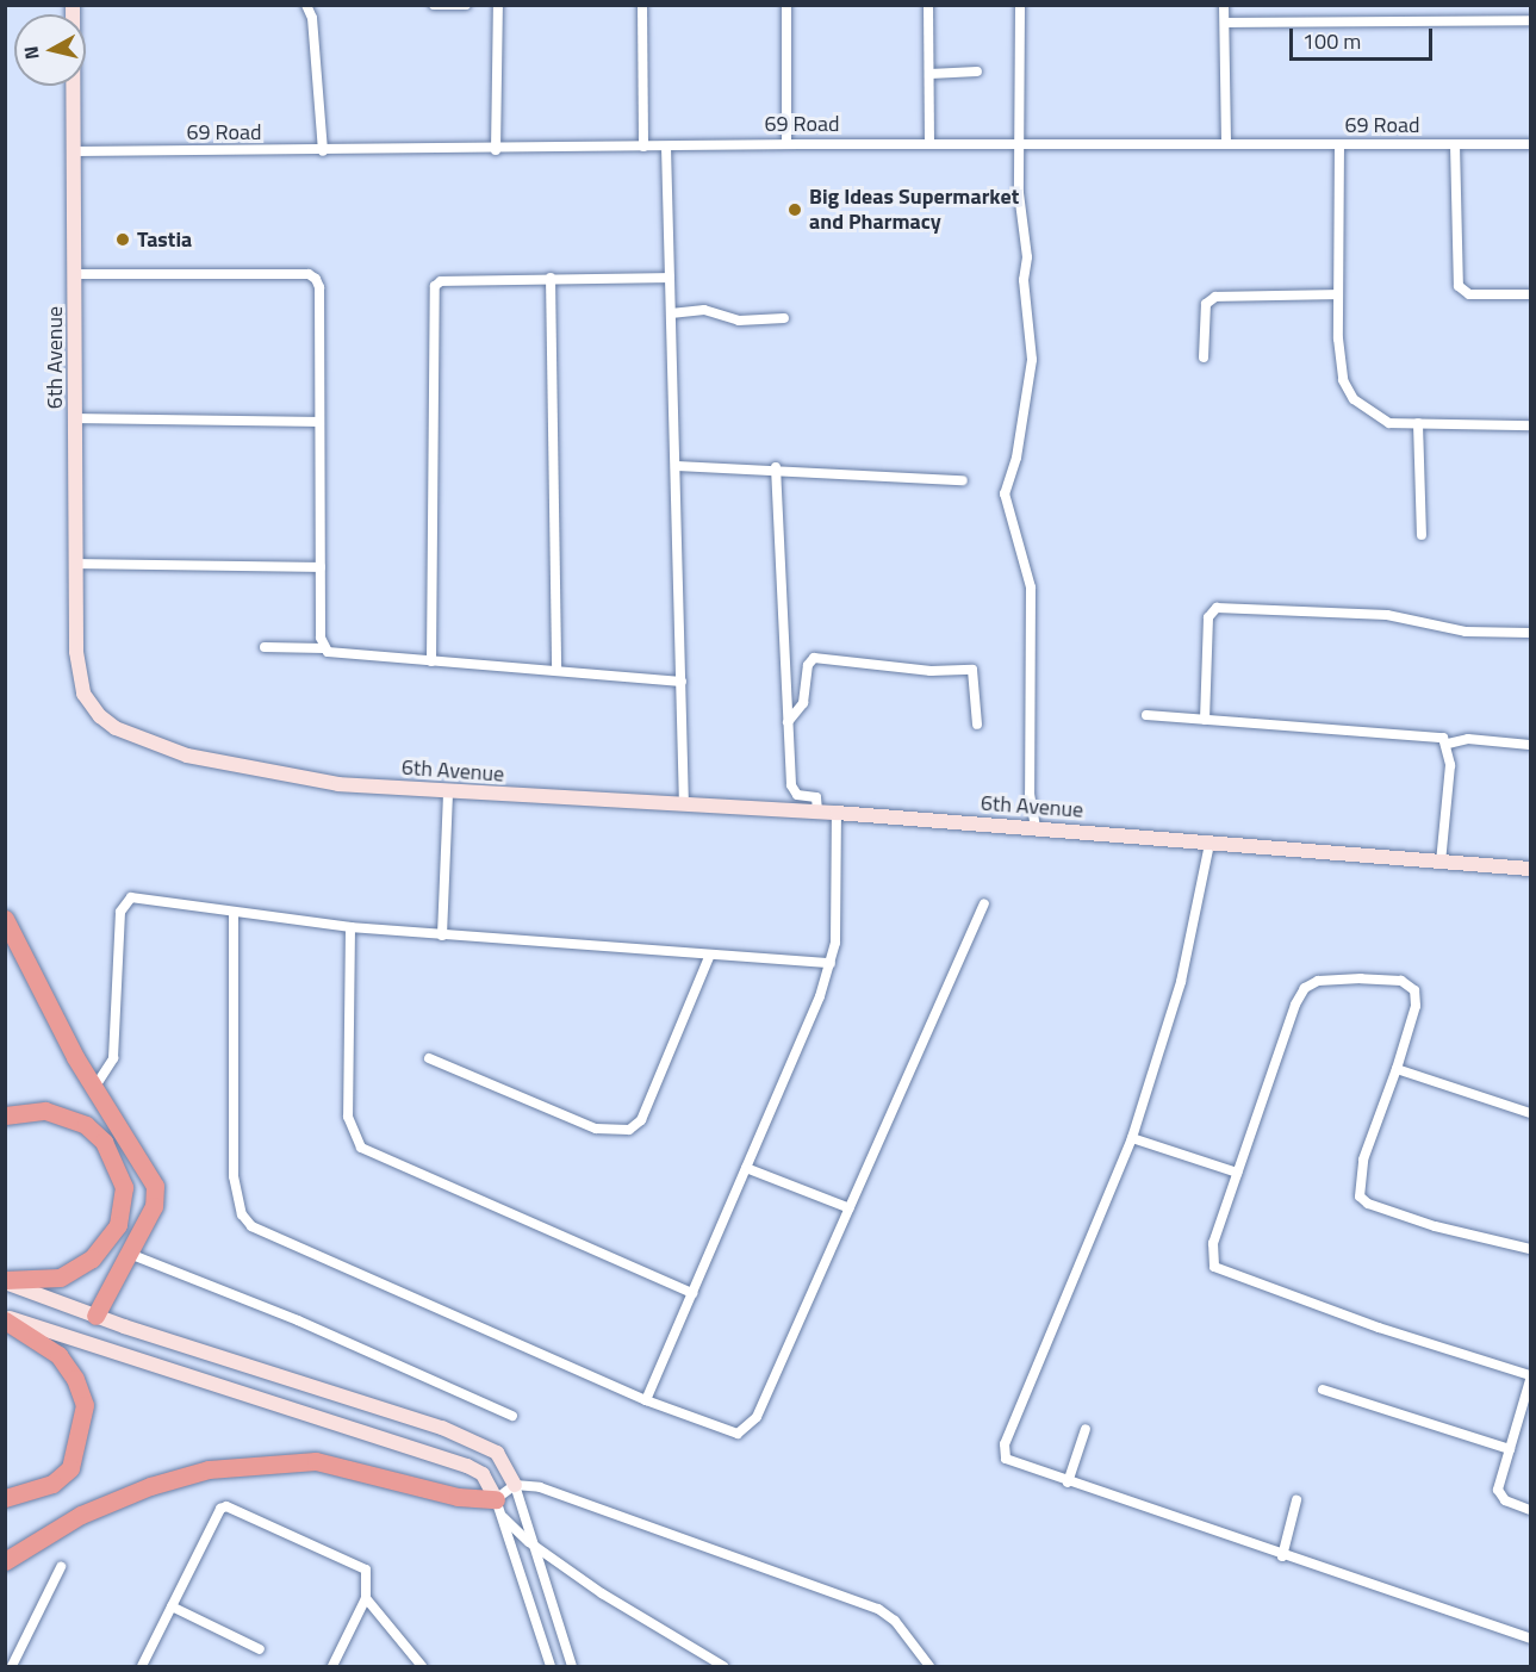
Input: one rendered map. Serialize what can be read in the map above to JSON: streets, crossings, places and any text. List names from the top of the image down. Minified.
{"streets":{"street":["69 Road","6th Avenue"]},"crossings":[["69 Road","6th Avenue"]],"places":["Big Ideas Supermarket and Pharmacy","Tastia"],"scale_bar":"100 m","north":"left"}
